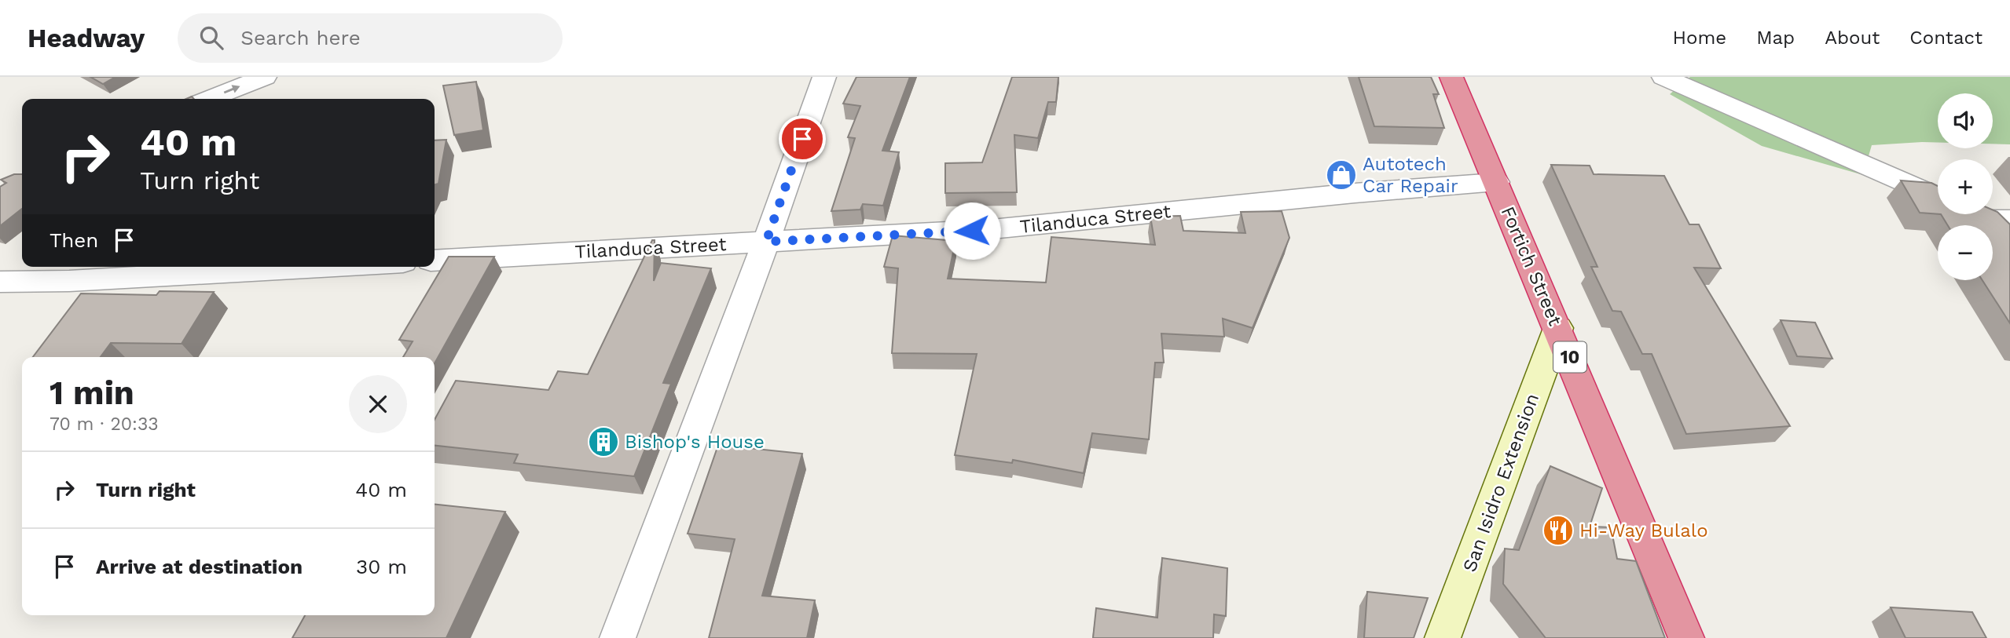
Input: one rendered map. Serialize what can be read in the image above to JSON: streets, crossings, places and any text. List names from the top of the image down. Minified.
{"streets":{"highway":["Fortich Street","10"],"street":["Tilanduca Street","San Isidro Extension"]},"crossings":[["Tilanduca Street","Fortich Street"],["Fortich Street","San Isidro Extension"]],"places":{"shop":["Autotech Car Repair"],"building":["Bishop's House"],"restaurant":["Hi-Way Bulalo"]},"page":{"header":"Headway","search":"Search here","nav":["Home","Map","About","Contact"],"map_buttons":["+","−"],"turn":["40 m","Turn right"],"then":"Then","heading":["1 min","70 m · 20:33"],"list":[{"name":"Turn right","value":"40 m"},{"name":"Arrive at destination","value":"30 m"}]}}
